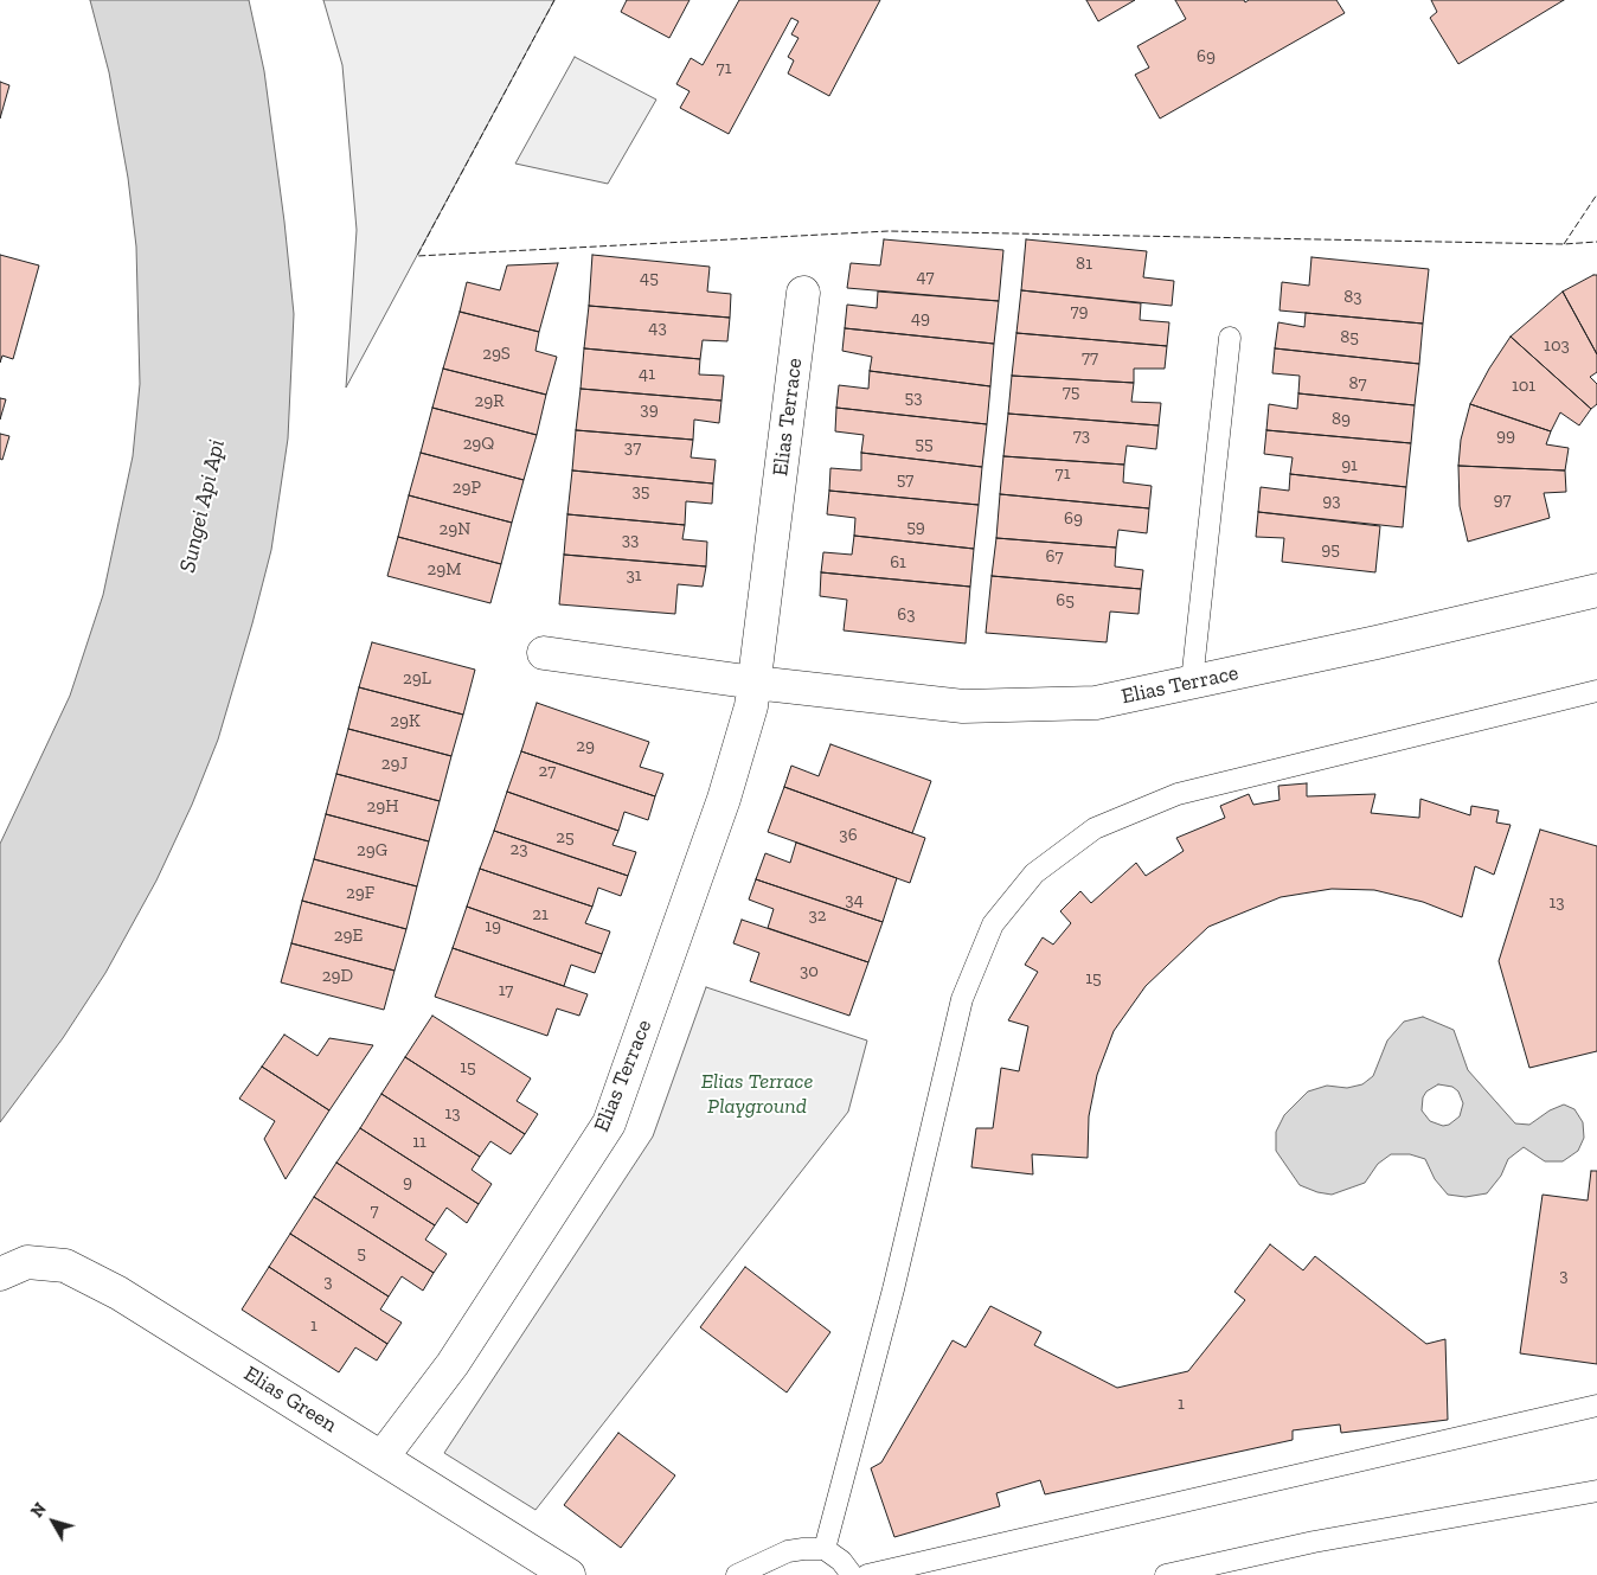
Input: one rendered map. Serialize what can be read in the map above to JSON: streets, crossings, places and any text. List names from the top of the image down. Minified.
{"streets":{"street":["Elias Terrace","Elias Green"]},"crossings":[["Elias Terrace","Elias Green"]],"water":["Sungei Api Api"],"parks":["Elias Terrace Playground"],"house_numbers":["69","71","81","47","45","83","79","49","43","85","103","29S","77","41","87","101","75","53","29R","39","89","73","99","29Q","55","37","91","71","57","29P","35","97","93","69","59","29N","33","95","67","61","29M","31","65","63","29L","29K","29","29J","27","29H","36","25","23","29G","29F","34","13","21","32","19","29E","30","29D","15","17","15","13","11","9","7","5","3","3","1","1"],"north":"top left"}
